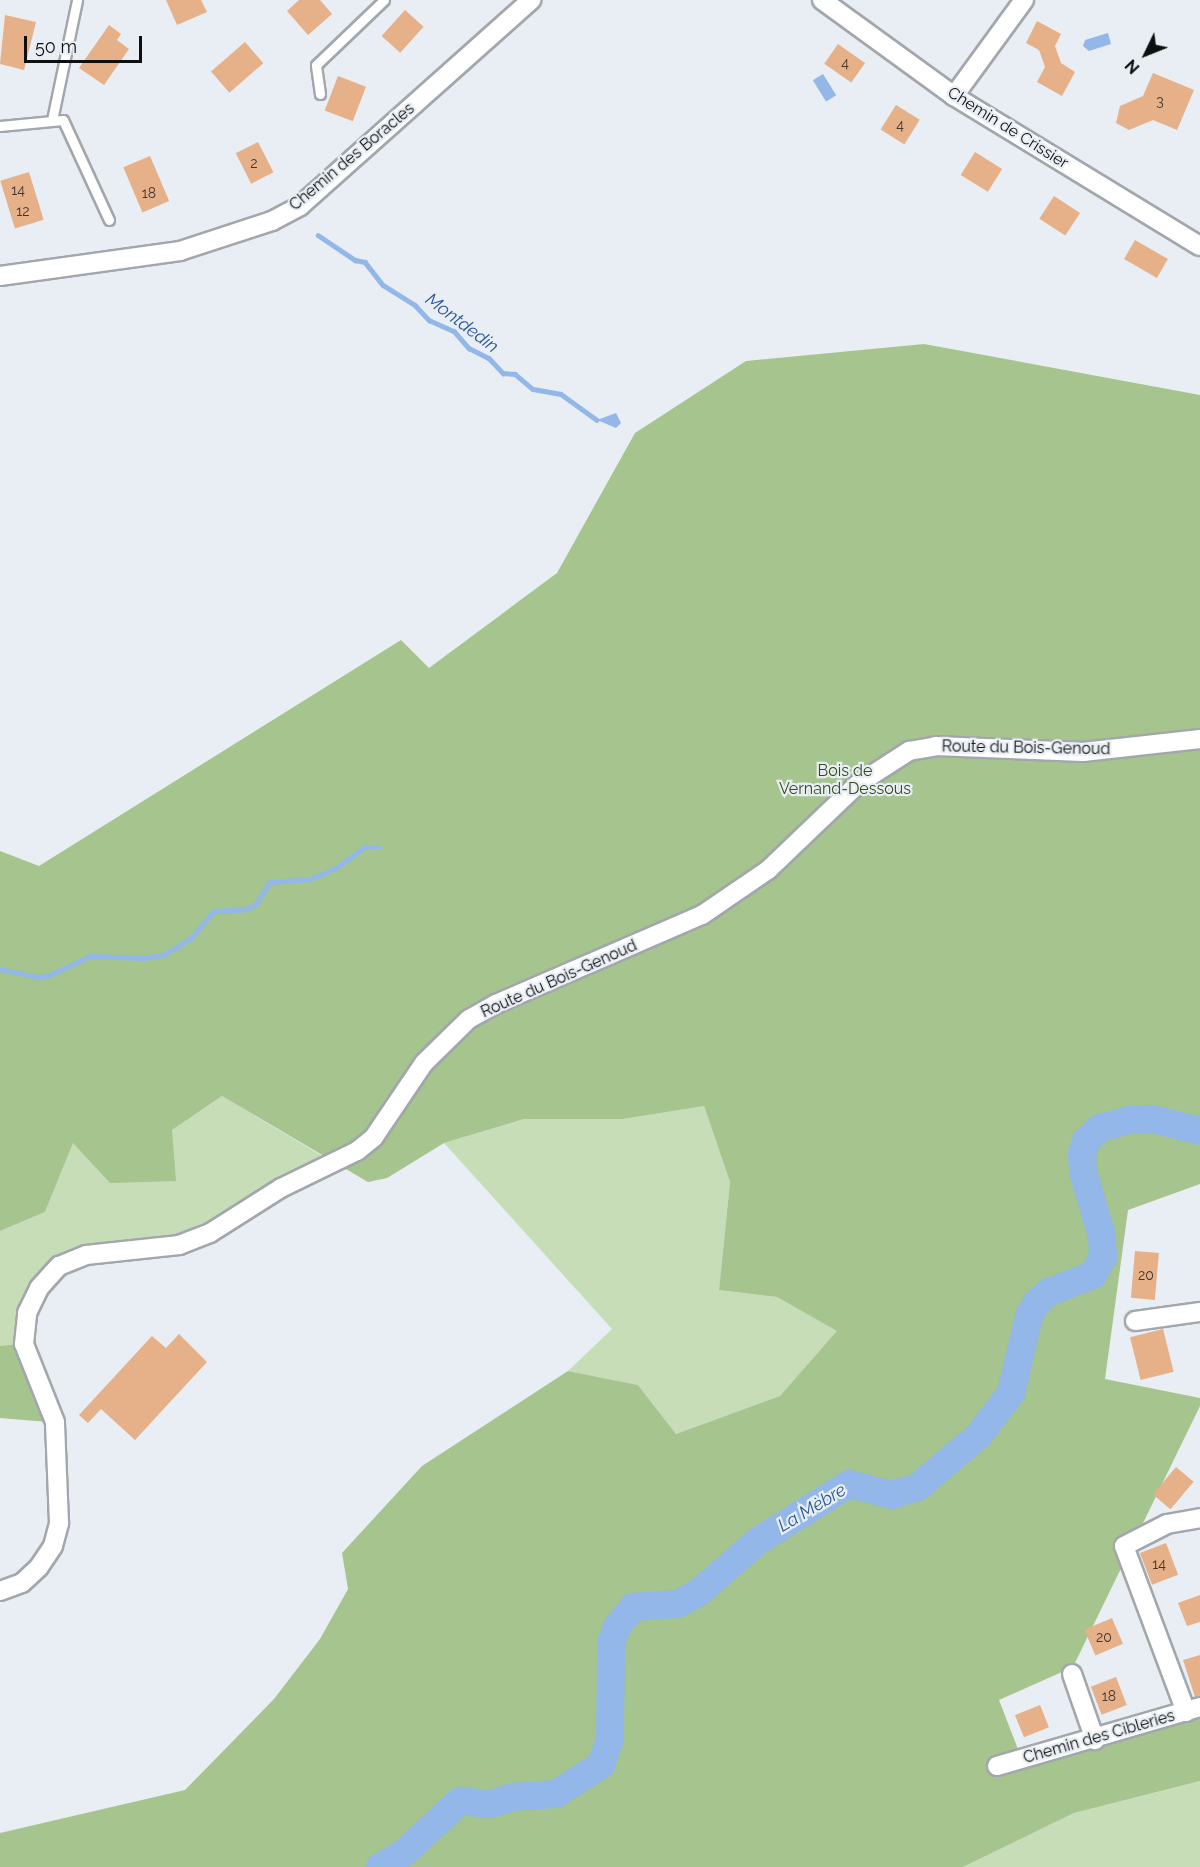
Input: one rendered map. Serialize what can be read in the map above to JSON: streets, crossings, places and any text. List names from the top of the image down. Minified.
{"streets":{"street":["Chemin de Crissier","Chemin des Boracles","Route du Bois-Genoud","Chemin des Cibleries"]},"water":["Montdedin","La Mèbre"],"parks":["Bois de Vernand-Dessous"],"house_numbers":["4","3","4","2","14","18","12","20","14","20","18"],"scale_bar":"50 m","north":"bottom left"}
